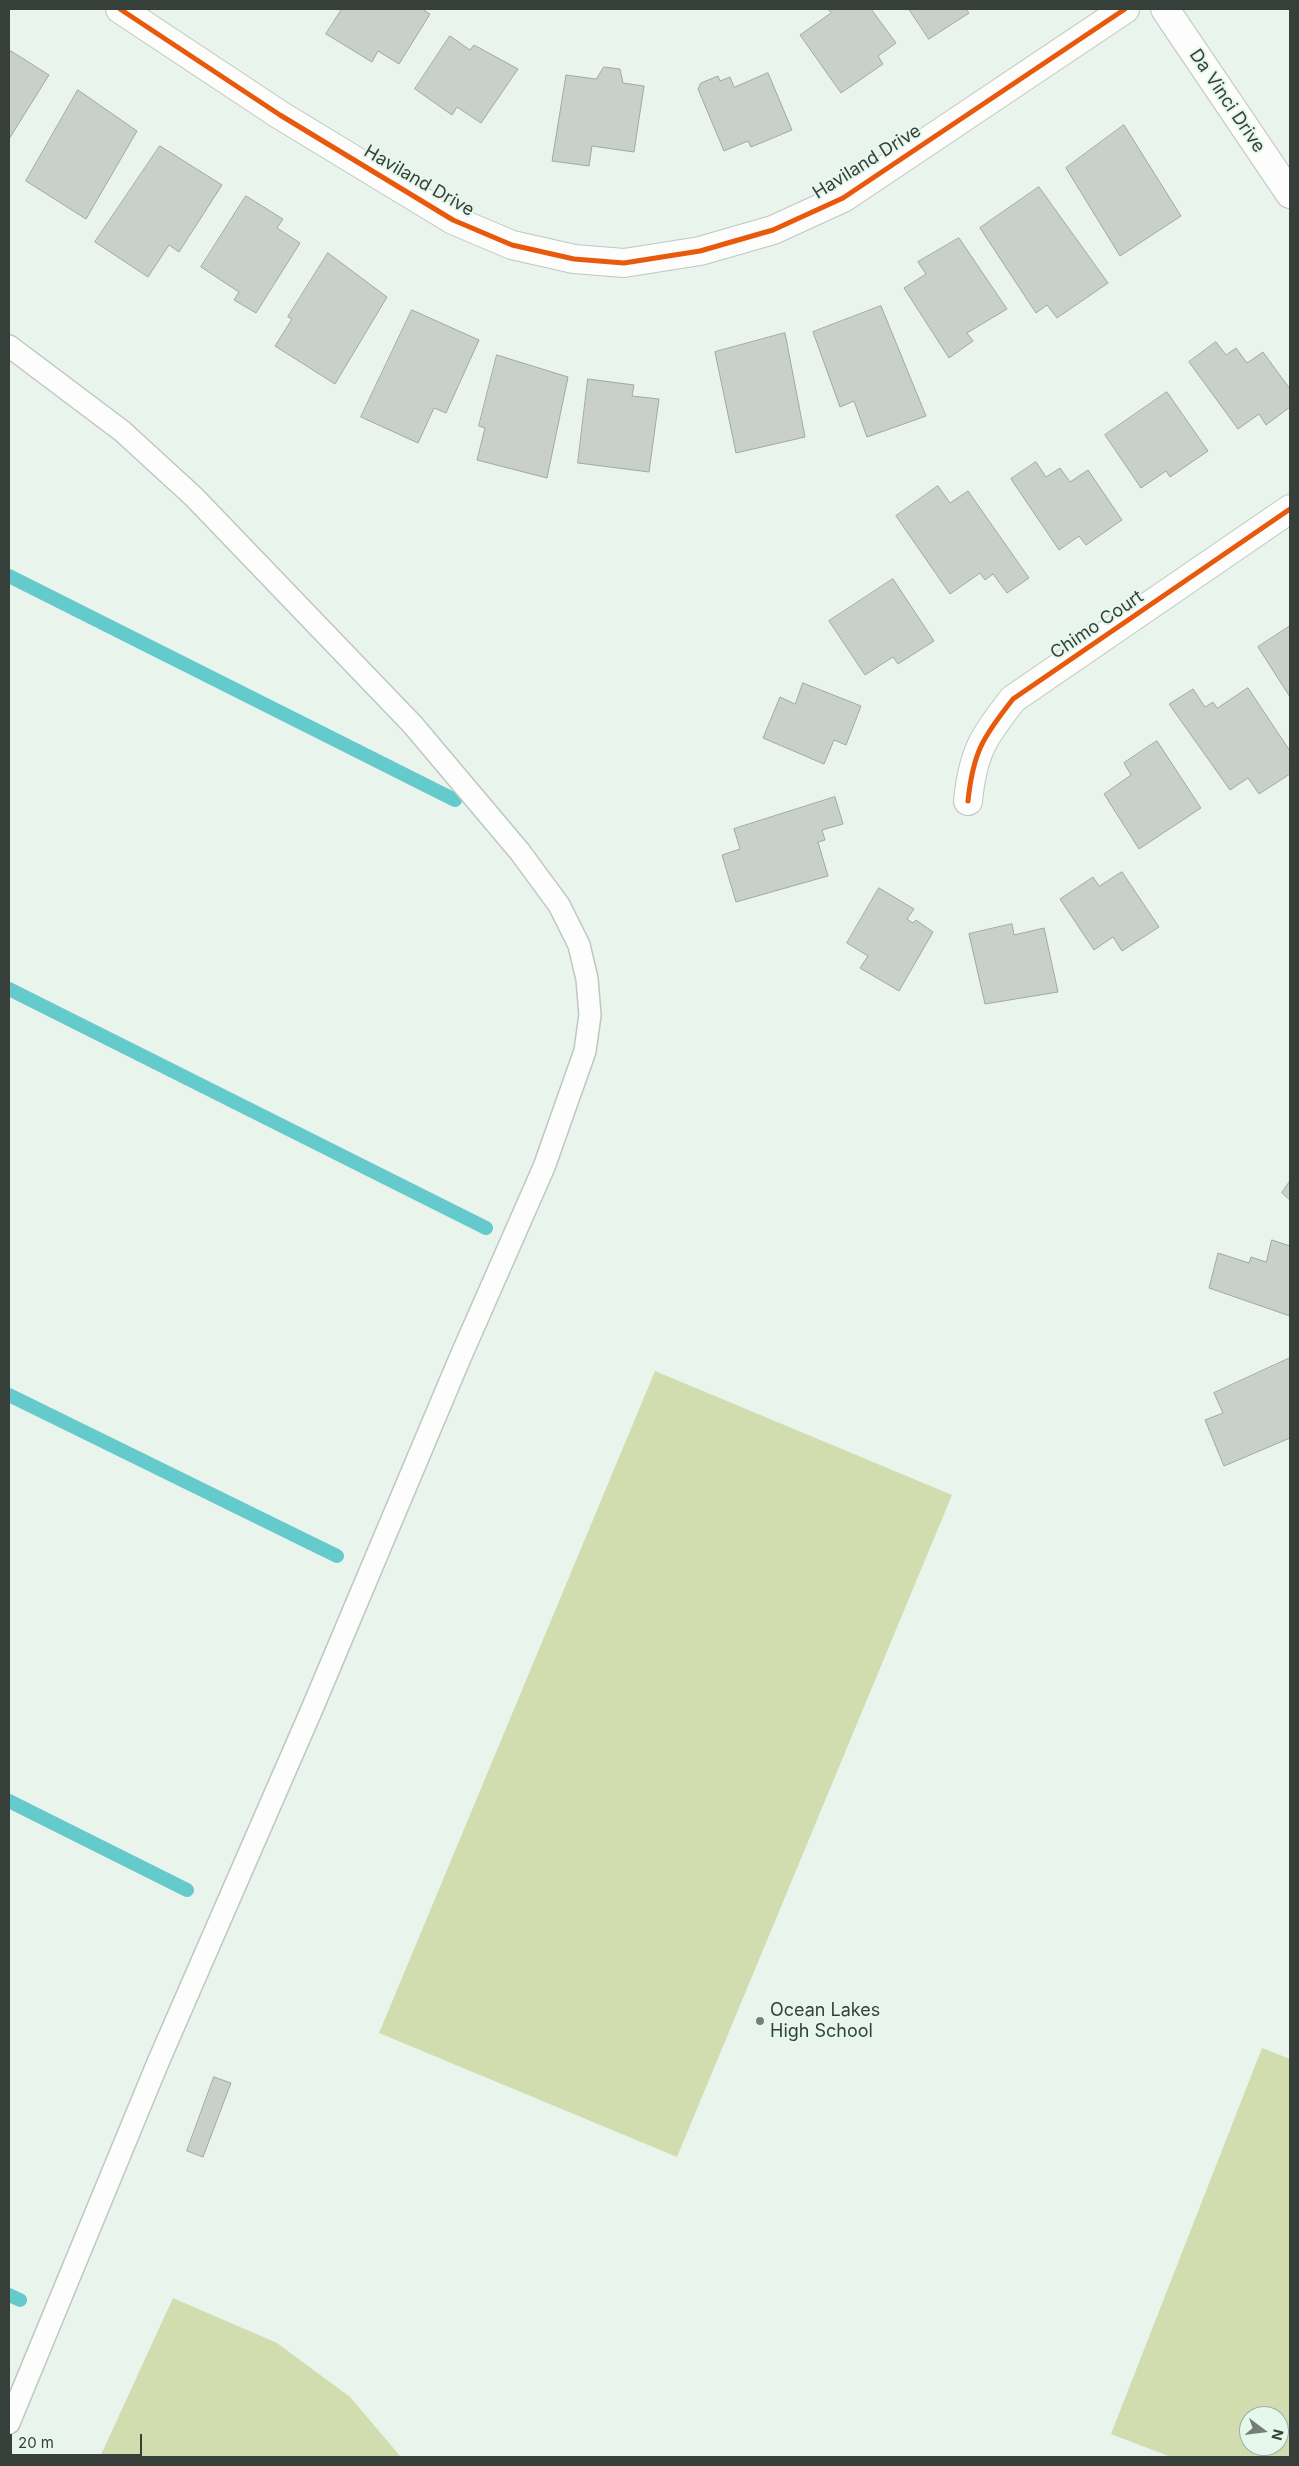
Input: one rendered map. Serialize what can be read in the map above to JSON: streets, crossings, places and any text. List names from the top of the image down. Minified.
{"streets":{"street":["Da Vinci Drive","Haviland Drive","Chimo Court"]},"places":["Ocean Lakes High School"],"scale_bar":"20 m","north":"right"}
